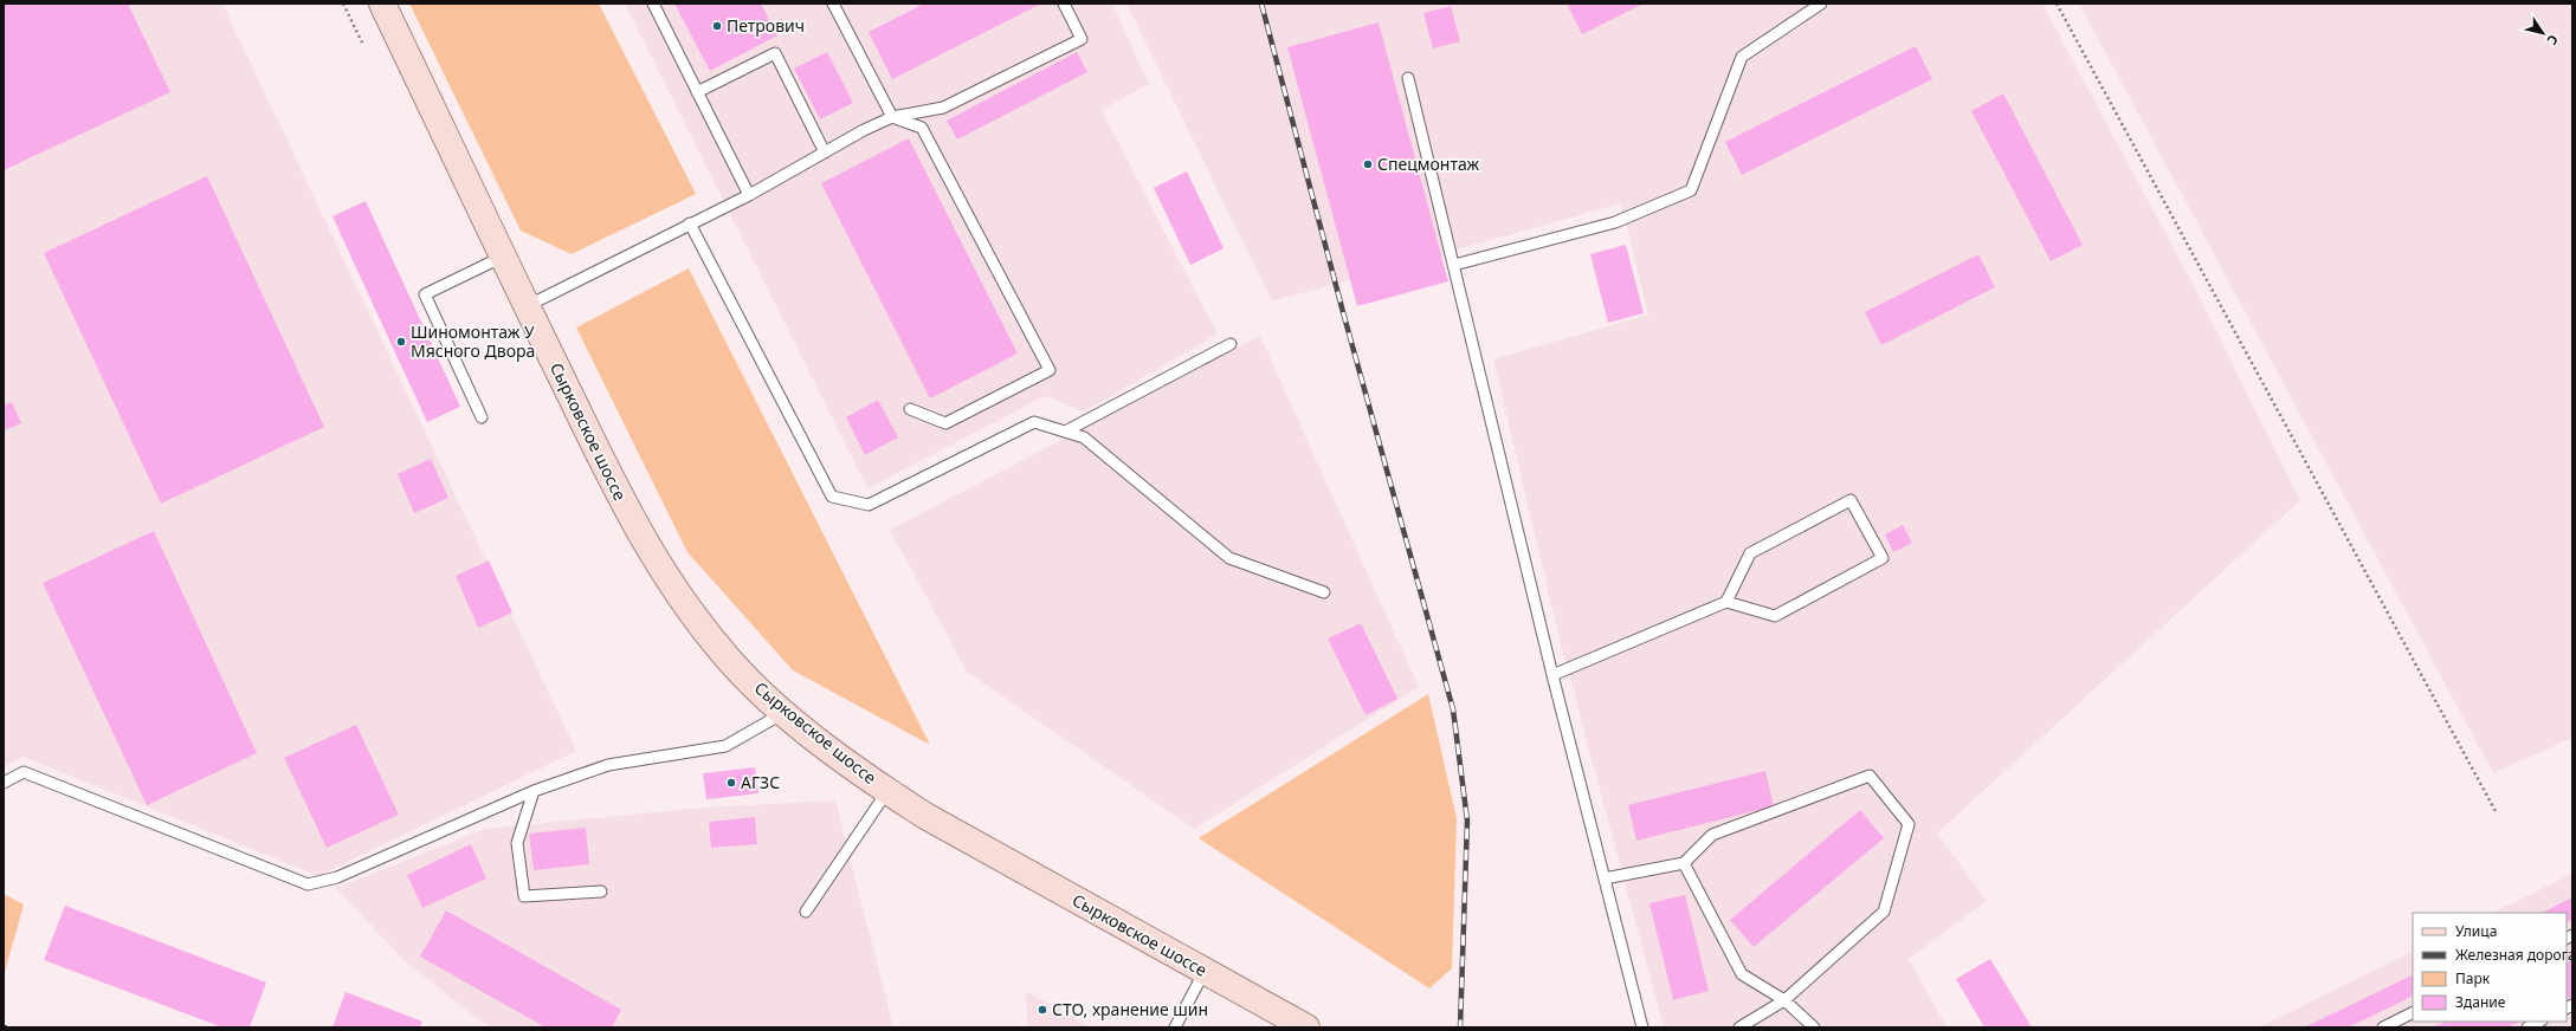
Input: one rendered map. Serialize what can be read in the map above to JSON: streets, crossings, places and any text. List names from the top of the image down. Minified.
{"streets":{"main road":["Сырковское шоссе"]},"places":["Петрович","Спецмонтаж","Шиномонтаж У Мясного Двора","АГЗС","СТО, хранение шин"],"legend":["Улица","Железная дорога","Парк","Здание"],"north":"bottom right"}
